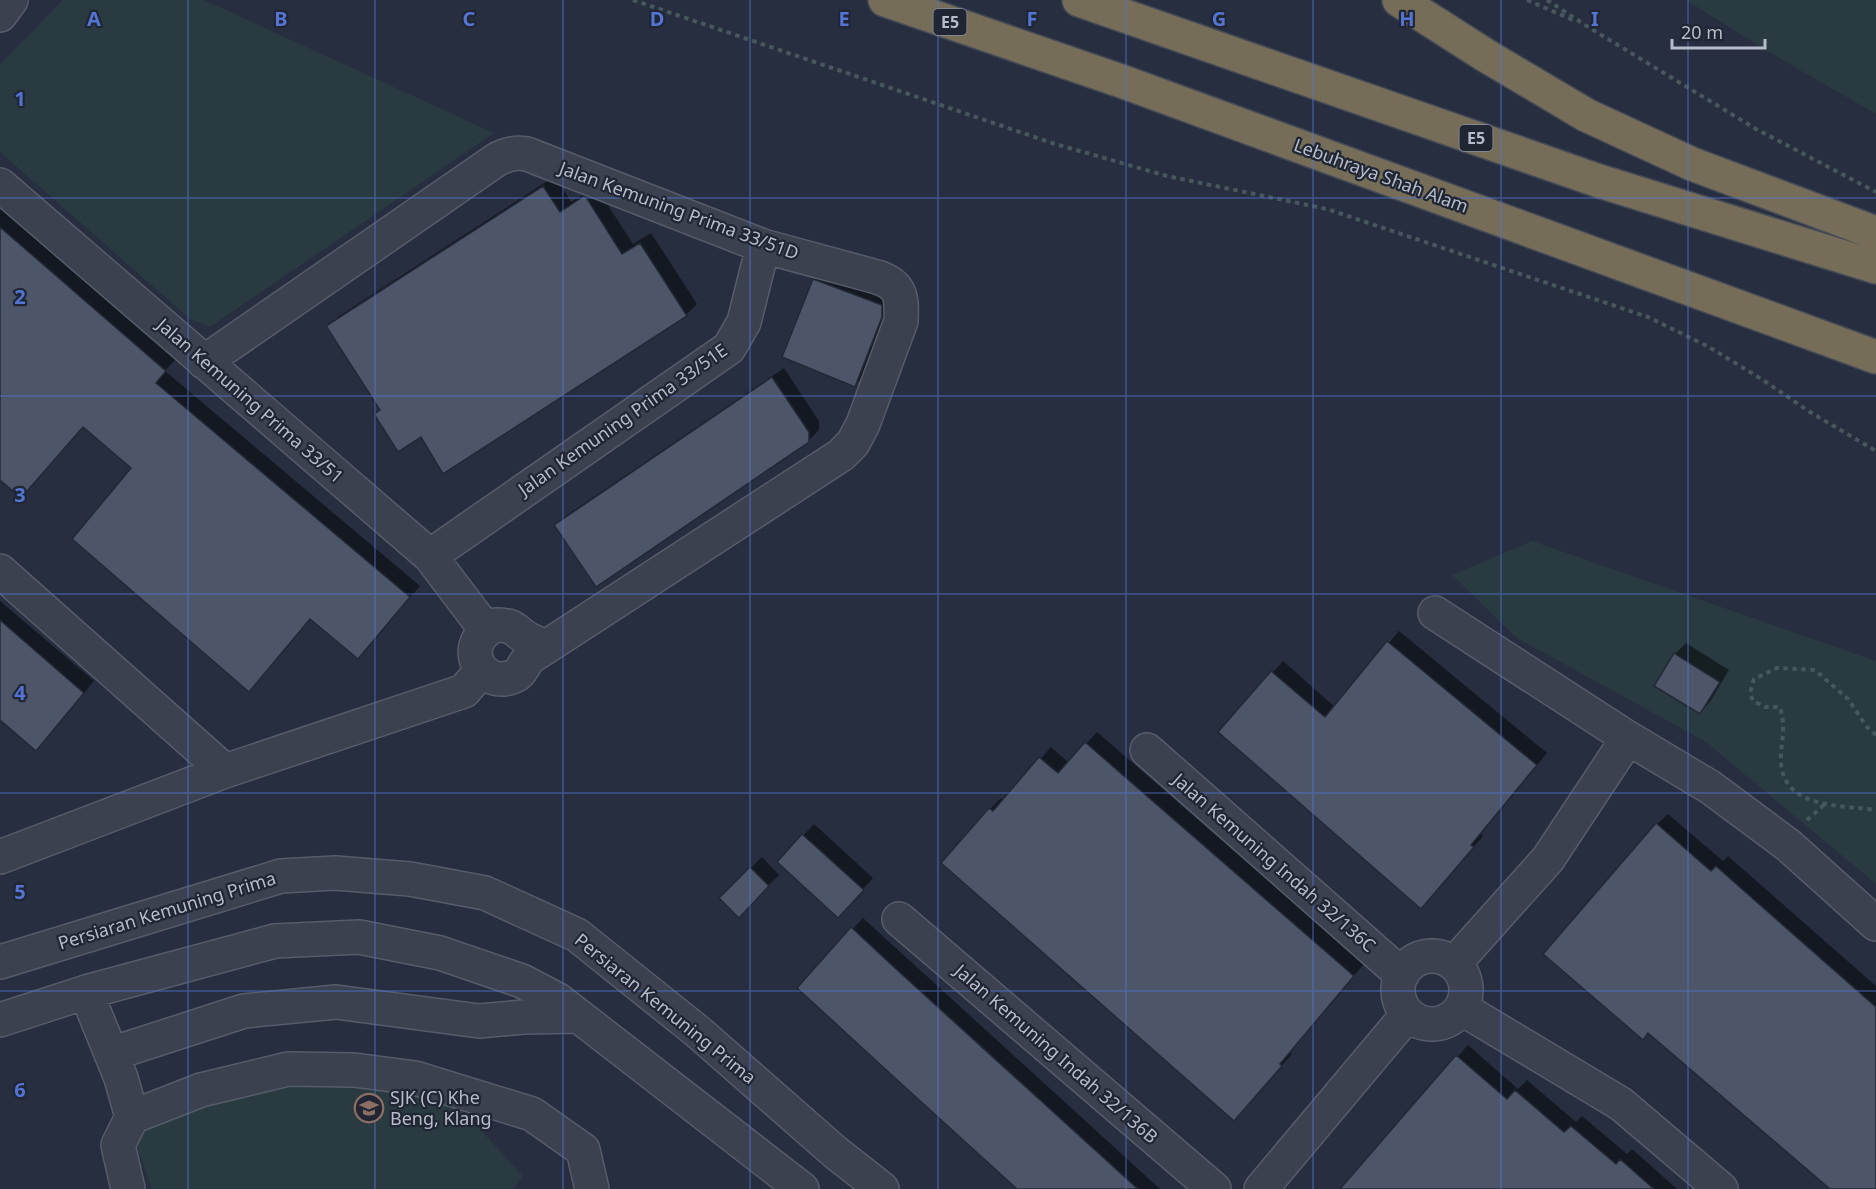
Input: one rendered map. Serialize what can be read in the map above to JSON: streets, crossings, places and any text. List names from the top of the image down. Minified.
{"streets":{"highway":["E5","Lebuhraya Shah Alam"],"street":["Jalan Kemuning Prima 33/51D","Jalan Kemuning Prima 33/51","Jalan Kemuning Prima 33/51E","Jalan Kemuning Indah 32/136C","Persiaran Kemuning Prima","Jalan Kemuning Indah 32/136B"]},"crossings":[["Jalan Kemuning Prima 33/51D","Jalan Kemuning Prima 33/51"],["Jalan Kemuning Prima 33/51D","Jalan Kemuning Prima 33/51E"],["Jalan Kemuning Prima 33/51","Jalan Kemuning Prima 33/51E"]],"places":{"school or university":["SJK (C) Khe Beng, Klang"]},"scale_bar":"20 m","grid":{"columns":["A","B","C","D","E","F","G","H","I"],"rows":["1","2","3","4","5","6"]}}
